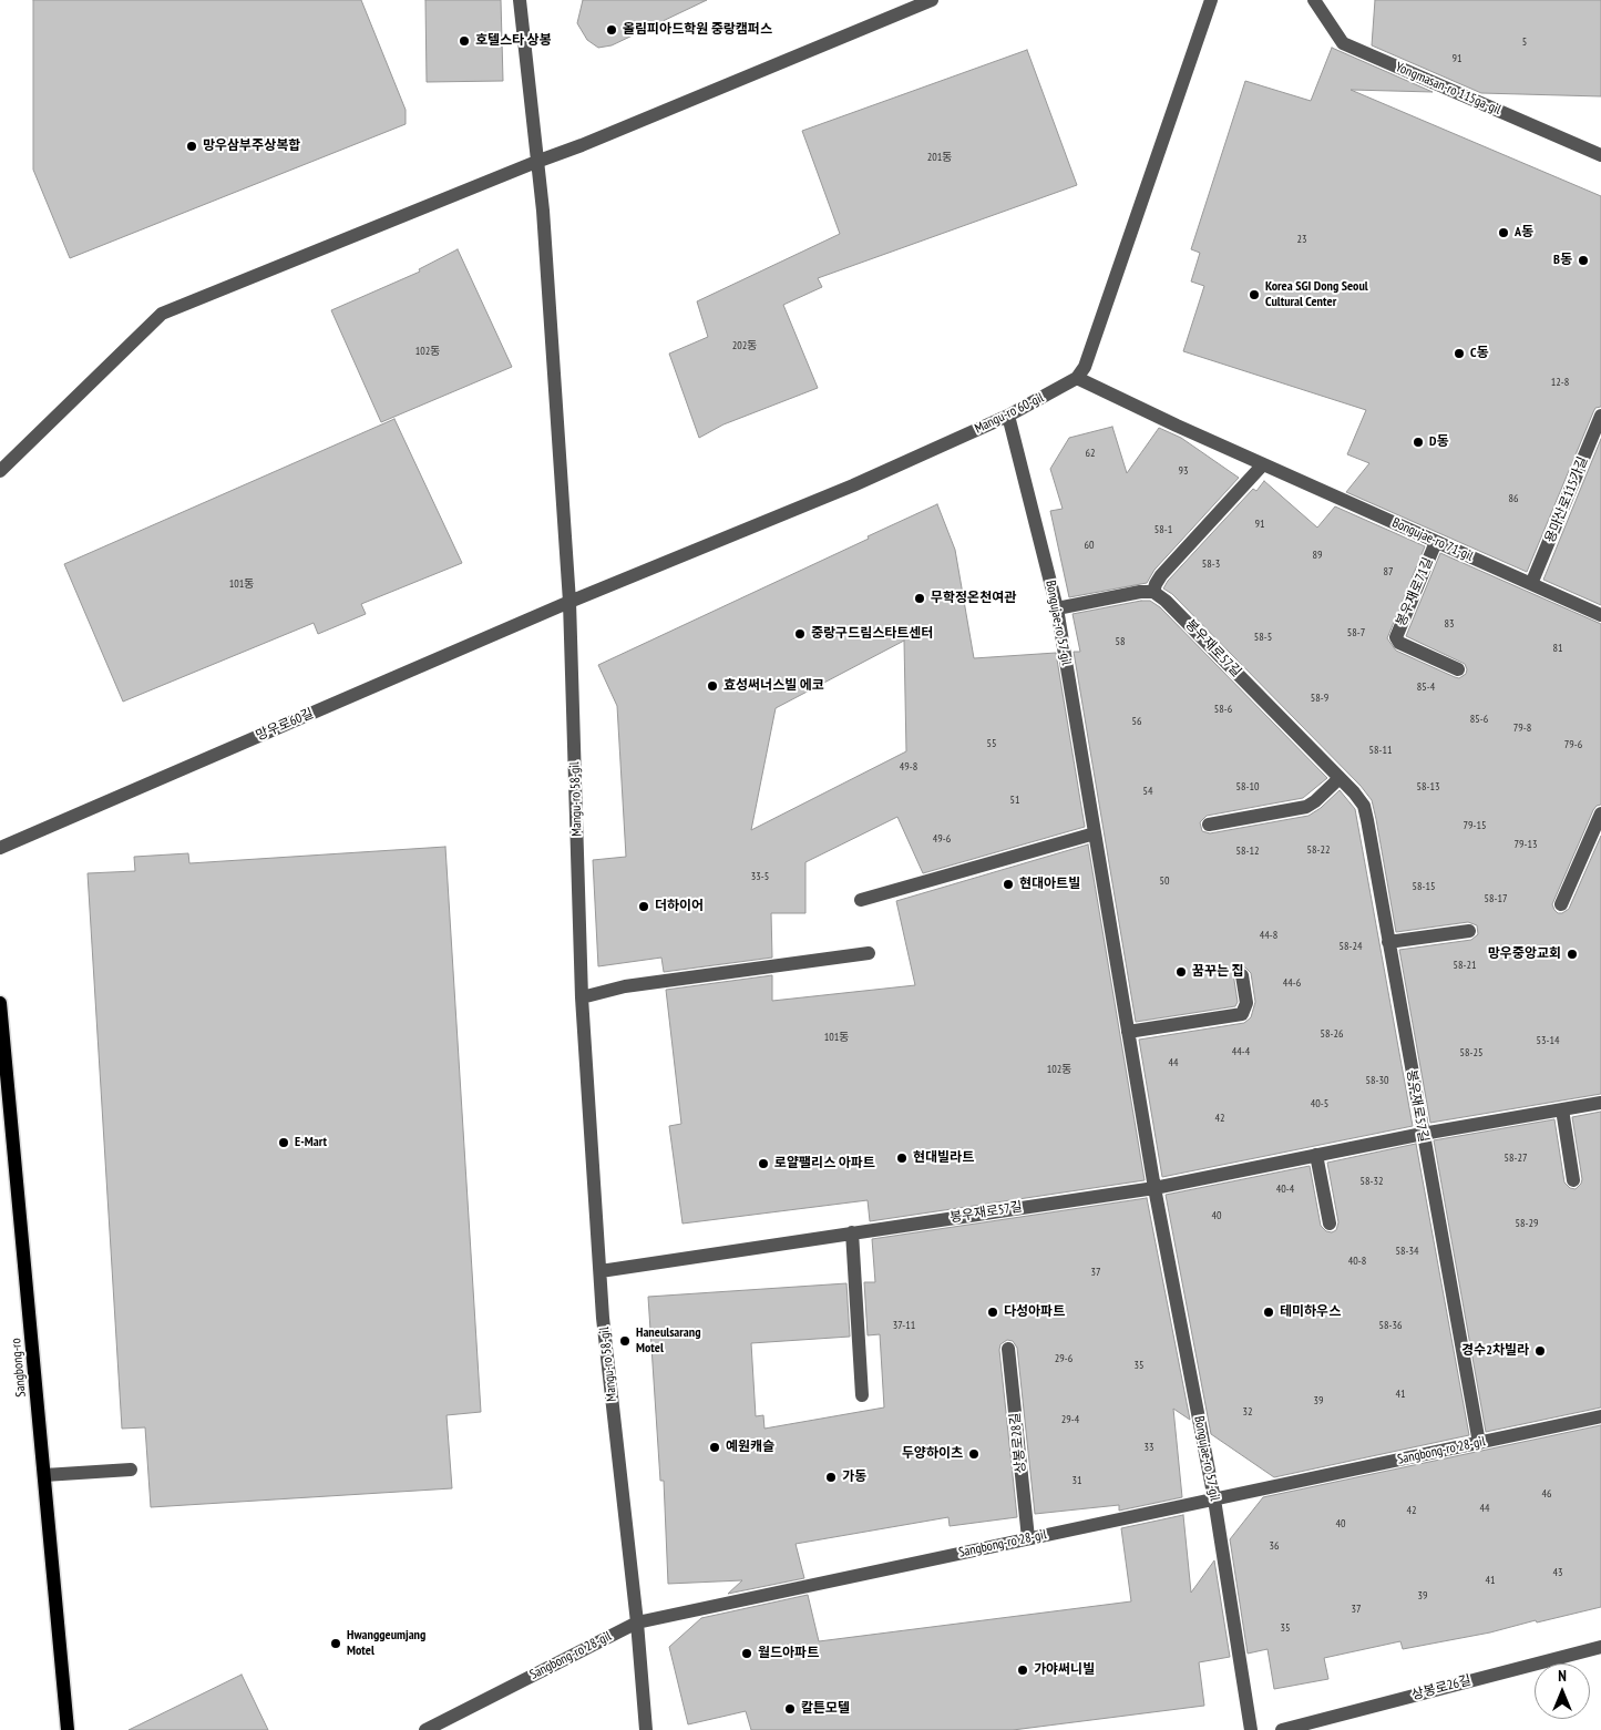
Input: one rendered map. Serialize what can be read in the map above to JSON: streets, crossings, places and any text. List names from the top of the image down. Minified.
{"streets":{"main road":["Sangbong-ro"],"street":["Yongmasan-ro 115ga-gil","Mangu-ro 60-gil","용마산로115가길","Bongujae-ro 71-gil","봉우재로71길","Bongujae-ro 57-gil","봉우재로57길","망우로60길","Mangu-ro 58-gil","상봉로28길","Sangbong-ro 28-gil","상봉로26길"]},"crossings":[["Mangu-ro 60-gil","Bongujae-ro 71-gil"],["Mangu-ro 60-gil","Bongujae-ro 57-gil"],["Mangu-ro 60-gil","망우로60길"],["Mangu-ro 60-gil","Mangu-ro 58-gil"],["용마산로115가길","Bongujae-ro 71-gil"],["Bongujae-ro 71-gil","봉우재로71길"],["Bongujae-ro 57-gil","봉우재로57길"],["Bongujae-ro 57-gil","Sangbong-ro 28-gil"],["봉우재로57길","Mangu-ro 58-gil"],["봉우재로57길","Sangbong-ro 28-gil"],["망우로60길","Mangu-ro 58-gil"],["Mangu-ro 58-gil","Sangbong-ro 28-gil"],["상봉로28길","Sangbong-ro 28-gil"]],"places":["올림피아드학원 중랑캠퍼스","호텔스타 상봉","망우삼부주상복합","A동","B동","Korea SGI Dong Seoul Cultural Center","C동","D동","무학정온천여관","중랑구드림스타트센터","효성써너스빌 에코","현대아트빌","더하이어","망우중앙교회","꿈꾸는 집","E-Mart","현대빌라트","로얄팰리스 아파트","다성아파트","테미하우스","Haneulsarang Motel","경수2차빌라","예원캐슬","두양하이츠","가동","Hwanggeumjang Motel","월드아파트","가야써니빌","칼튼모텔"],"house_numbers":["5","91","201동","23","202동","102동","12-8","62","93","86","91","58-1","60","89","58-3","87","101동","83","58-7","58-5","58","81","85-4","58-9","58-6","85-6","56","79-8","55","79-6","58-11","49-8","58-10","58-13","54","51","79-15","49-6","79-13","58-22","58-12","33-5","50","58-15","58-17","44-8","58-24","58-21","44-6","58-26","101동","53-14","44-4","58-25","44","102동","58-30","40-5","42","58-27","58-32","40-4","40","58-29","58-34","40-8","37","37-11","58-36","29-6","35","41","39","32","29-4","33","31","46","44","42","40","36","43","41","39","37","35"],"north":"top"}
